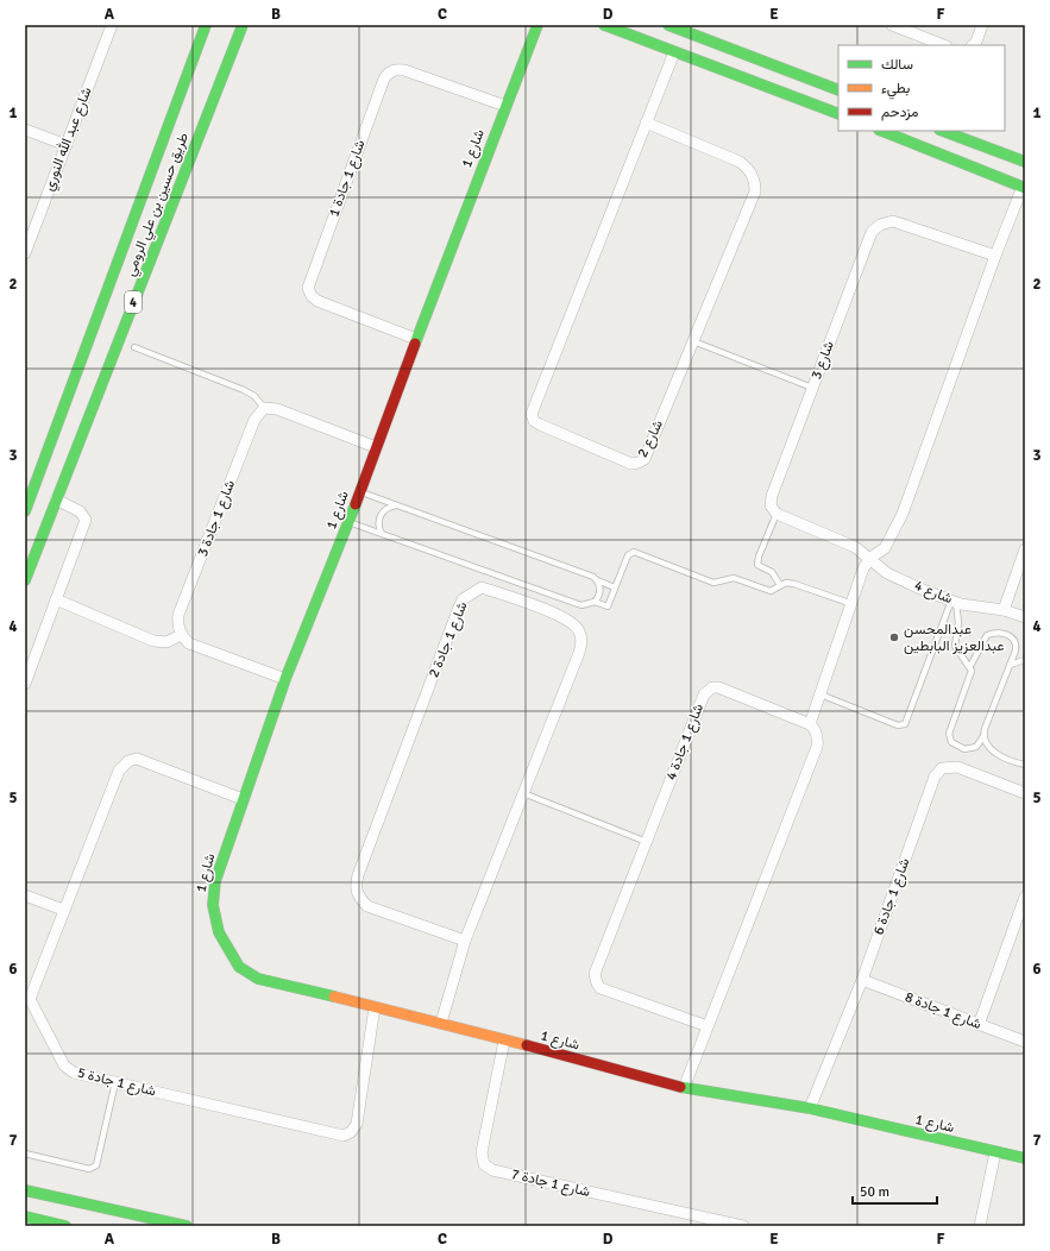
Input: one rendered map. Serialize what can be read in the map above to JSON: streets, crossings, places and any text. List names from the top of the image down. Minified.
{"streets":{"main road":["شارع 1","طريق حسين بن علي الرومي","4"],"street":["شارع عبد الله النوري","شارع 1 جادة 1","شارع 3","شارع 2","شارع 1 جادة 3","شارع 4","شارع 1 جادة 2","شارع 1 جادة 4","شارع 1 جادة 6","شارع 1 جادة 8","شارع 1 جادة 5","شارع 1 جادة 7"]},"crossings":[["شارع 1","شارع 1 جادة 1"],["شارع 1","شارع 1 جادة 2"],["شارع 1","شارع 1 جادة 6"],["شارع 1","شارع 1 جادة 5"],["شارع 1","شارع 1 جادة 7"],["شارع 1 جادة 6","شارع 1 جادة 8"]],"places":["عبدالمحسن عبدالعزيز البابطين"],"legend":["سالك","بطيء","مزدحم"],"scale_bar":"50 m","grid":{"columns":["A","B","C","D","E","F"],"rows":["1","2","3","4","5","6","7"]}}
